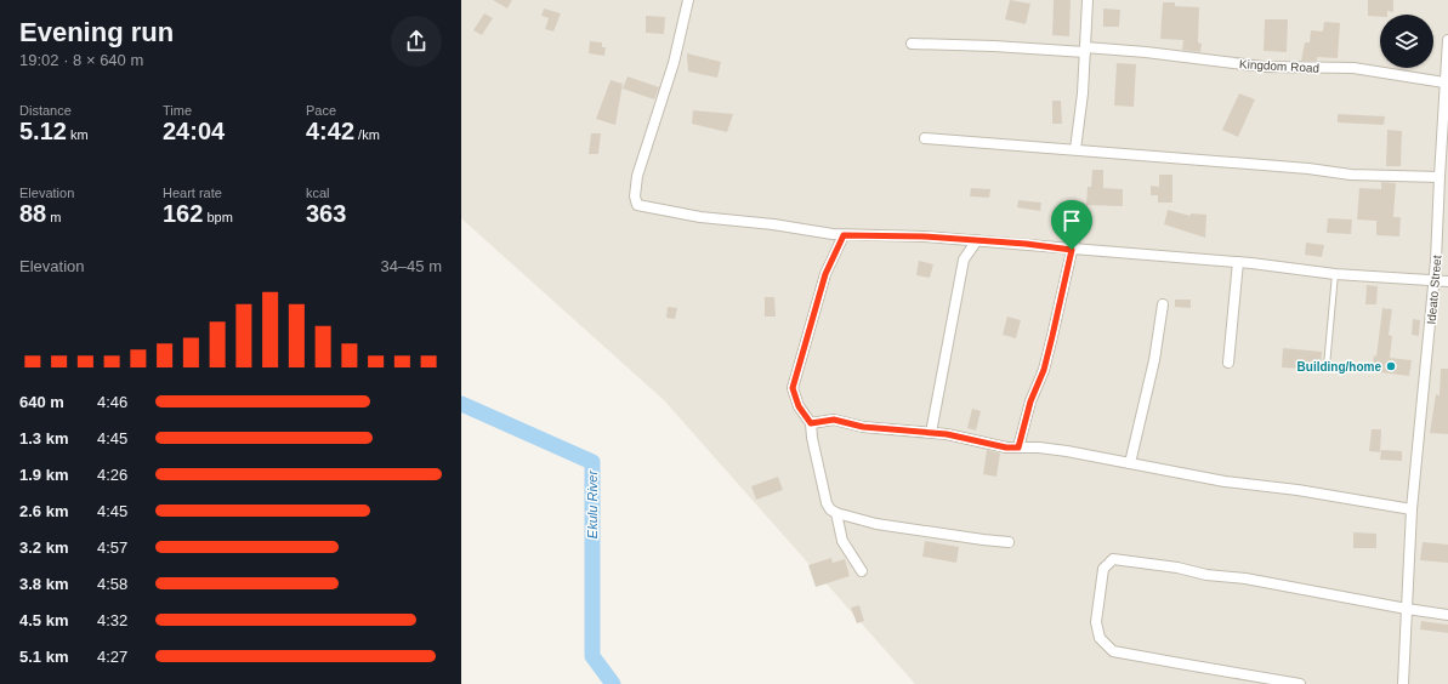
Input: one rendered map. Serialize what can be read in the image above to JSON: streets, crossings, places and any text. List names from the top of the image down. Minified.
{"streets":{"street":["Kingdom Road","Ideato Street"]},"crossings":[["Kingdom Road","Ideato Street"]],"water":["Ekulu River"],"places":["Building/home"],"page":{"heading":["Evening run","19:02 · 8 × 640 m"],"stats":[["Distance","5.12 km"],["Time","24:04"],["Pace","4:42 /km"],["Elevation","88 m"],["Heart rate","162 bpm"],["kcal","363"]],"chart":["Elevation","34–45 m"],"list":[{"name":"640 m","note":"4:46"},{"name":"1.3 km","note":"4:45"},{"name":"1.9 km","note":"4:26"},{"name":"2.6 km","note":"4:45"},{"name":"3.2 km","note":"4:57"},{"name":"3.8 km","note":"4:58"},{"name":"4.5 km","note":"4:32"},{"name":"5.1 km","note":"4:27"}]}}
